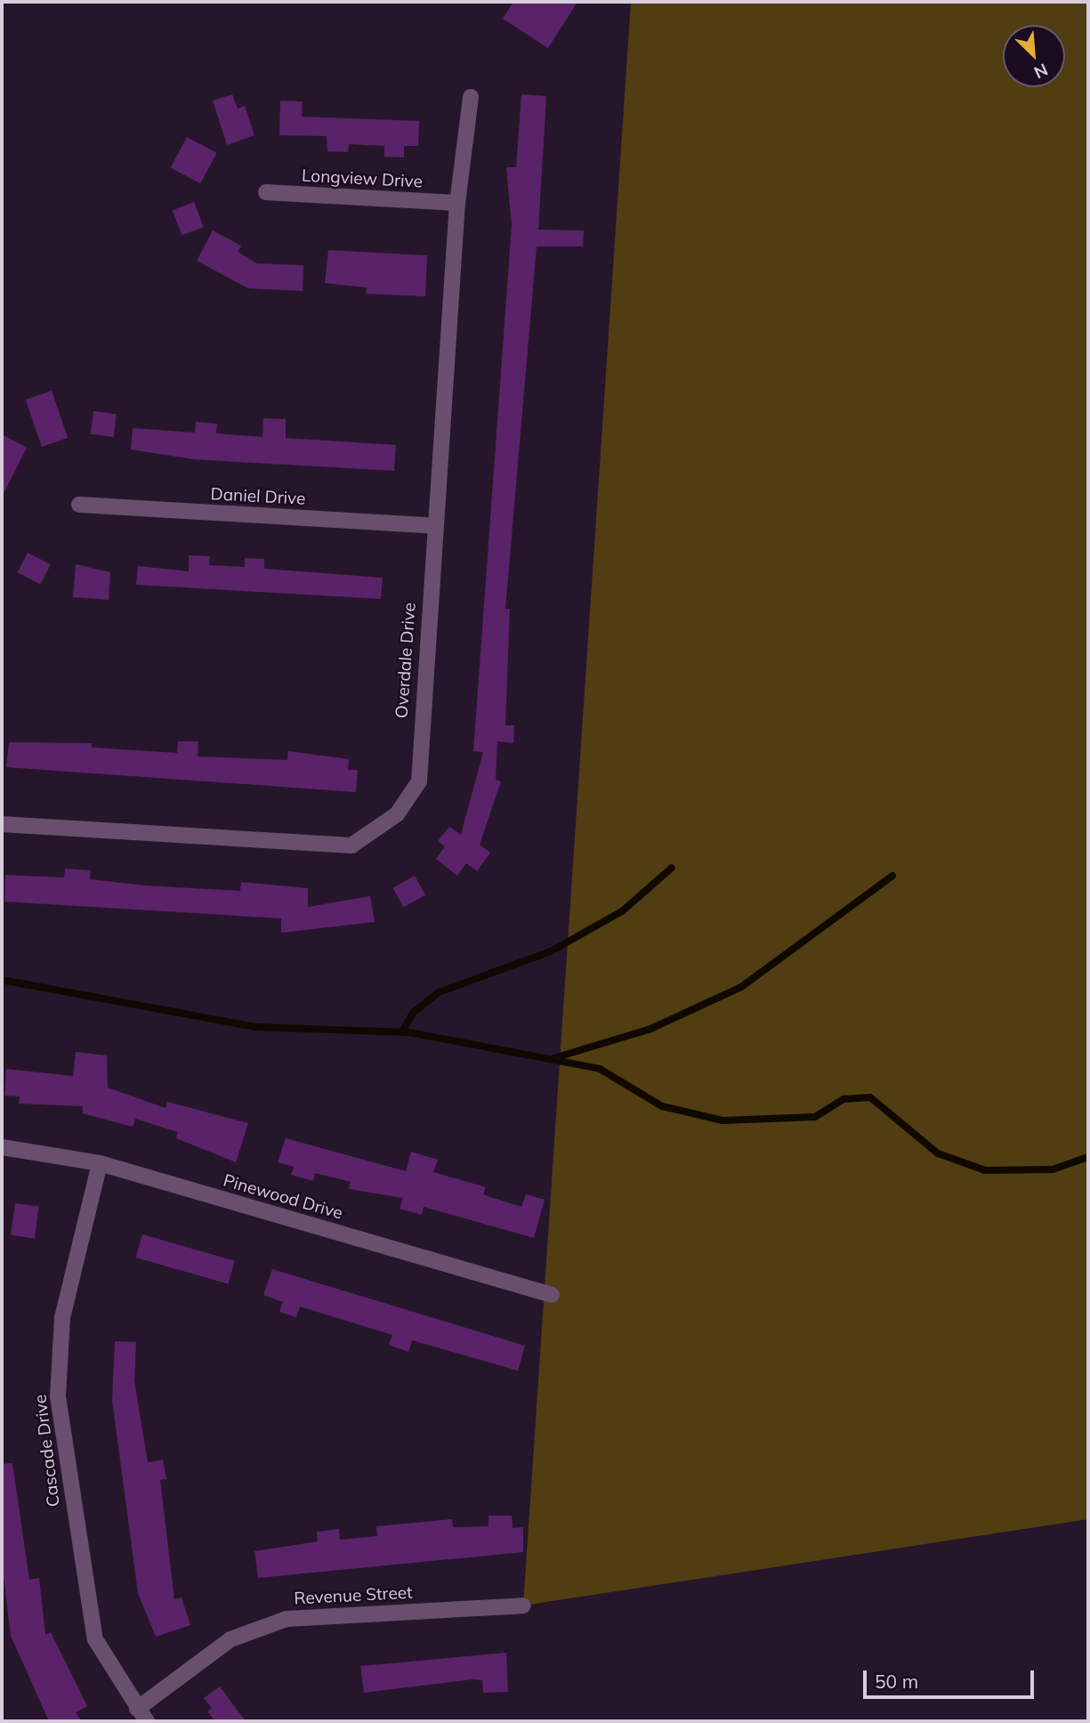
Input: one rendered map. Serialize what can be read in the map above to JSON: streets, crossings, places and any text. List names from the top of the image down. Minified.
{"streets":{"street":["Longview Drive","Daniel Drive","Overdale Drive","Pinewood Drive","Cascade Drive","Revenue Street"]},"crossings":[["Longview Drive","Overdale Drive"],["Daniel Drive","Overdale Drive"],["Pinewood Drive","Cascade Drive"],["Cascade Drive","Revenue Street"]],"scale_bar":"50 m","north":"bottom right"}
